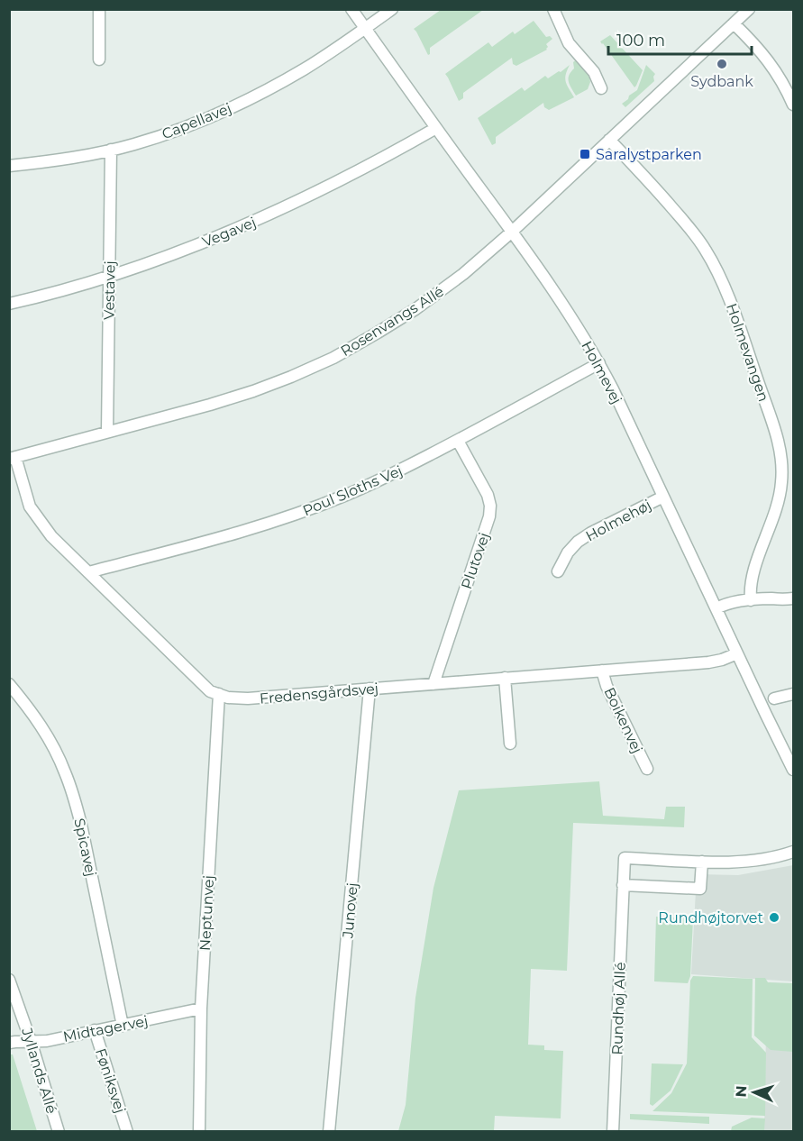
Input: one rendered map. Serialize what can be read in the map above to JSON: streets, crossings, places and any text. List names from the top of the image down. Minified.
{"streets":{"street":["Capellavej","Vegavej","Vestavej","Rosenvangs Allé","Holmevangen","Holmevej","Poul Sloths Vej","Holmehøj","Plutovej","Fredensgårdsvej","Boikenvej","Spicavej","Junovej","Neptunvej","Rundhøj Allé","Midtagervej","Jyllands Allé","Føniksvej"]},"crossings":[["Capellavej","Vestavej"],["Capellavej","Holmevej"],["Vegavej","Vestavej"],["Vegavej","Holmevej"],["Vestavej","Rosenvangs Allé"],["Rosenvangs Allé","Holmevangen"],["Rosenvangs Allé","Holmevej"],["Rosenvangs Allé","Fredensgårdsvej"],["Holmevej","Poul Sloths Vej"],["Holmevej","Holmehøj"],["Holmevej","Fredensgårdsvej"],["Poul Sloths Vej","Plutovej"],["Poul Sloths Vej","Fredensgårdsvej"],["Plutovej","Fredensgårdsvej"],["Fredensgårdsvej","Boikenvej"],["Fredensgårdsvej","Junovej"],["Fredensgårdsvej","Neptunvej"],["Spicavej","Midtagervej"],["Neptunvej","Midtagervej"],["Midtagervej","Jyllands Allé"],["Midtagervej","Føniksvej"]],"places":{"other":["Sydbank","Rundhøjtorvet"],"transit":["Saralystparken"]},"scale_bar":"100 m","north":"left"}
